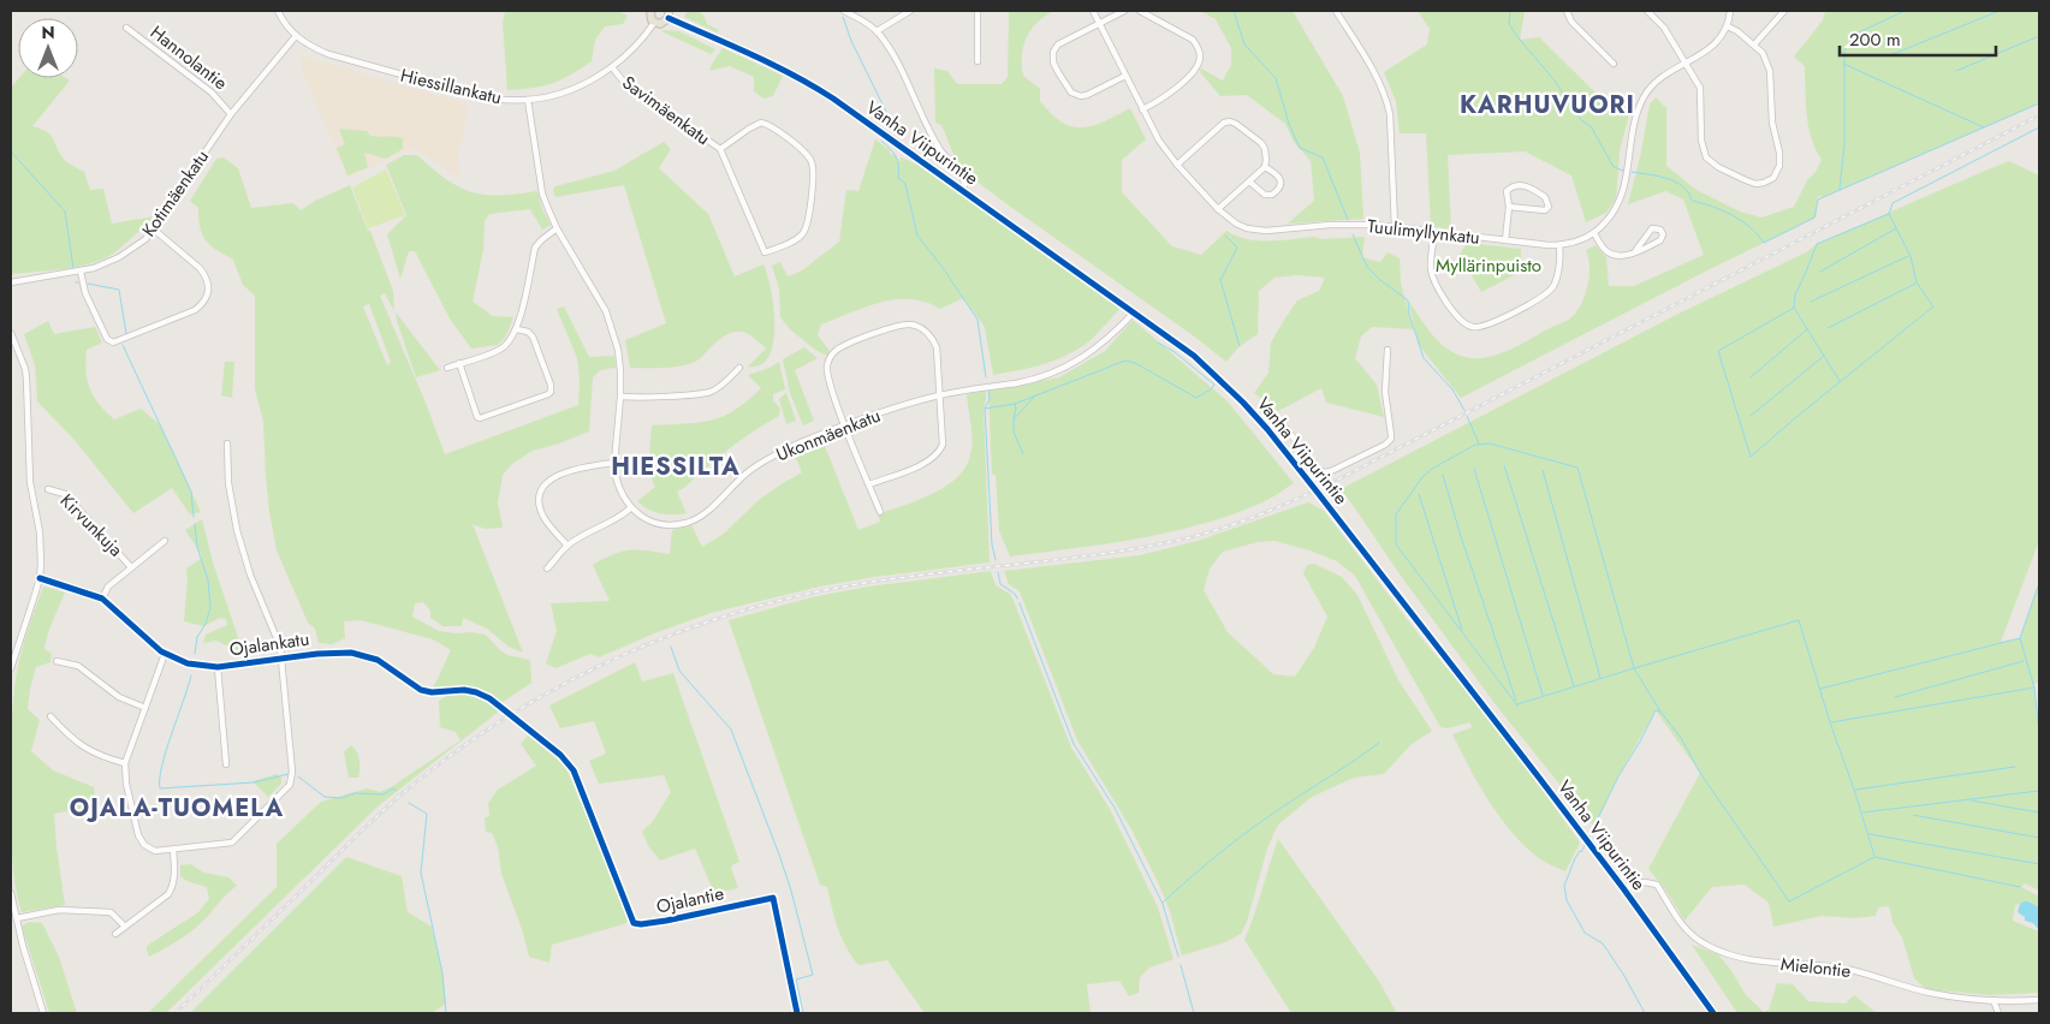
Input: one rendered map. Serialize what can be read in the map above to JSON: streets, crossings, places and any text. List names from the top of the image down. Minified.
{"streets":{"street":["Hannolantie","Hiessillankatu","Savimäenkatu","Vanha Viipurintie","Kotimäenkatu","Tuulimyllynkatu","Ukonmäenkatu","Kirvunkuja","Ojalankatu","Ojalantie","Mielontie"]},"crossings":[["Hannolantie","Kotimäenkatu"],["Hiessillankatu","Savimäenkatu"],["Hiessillankatu","Kotimäenkatu"],["Vanha Viipurintie","Ukonmäenkatu"],["Vanha Viipurintie","Mielontie"],["Ojalankatu","Ojalantie"]],"districts":["KARHUVUORI","HIESSILTA","OJALA-TUOMELA"],"parks":["Myllärinpuisto"],"scale_bar":"200 m","north":"top"}
